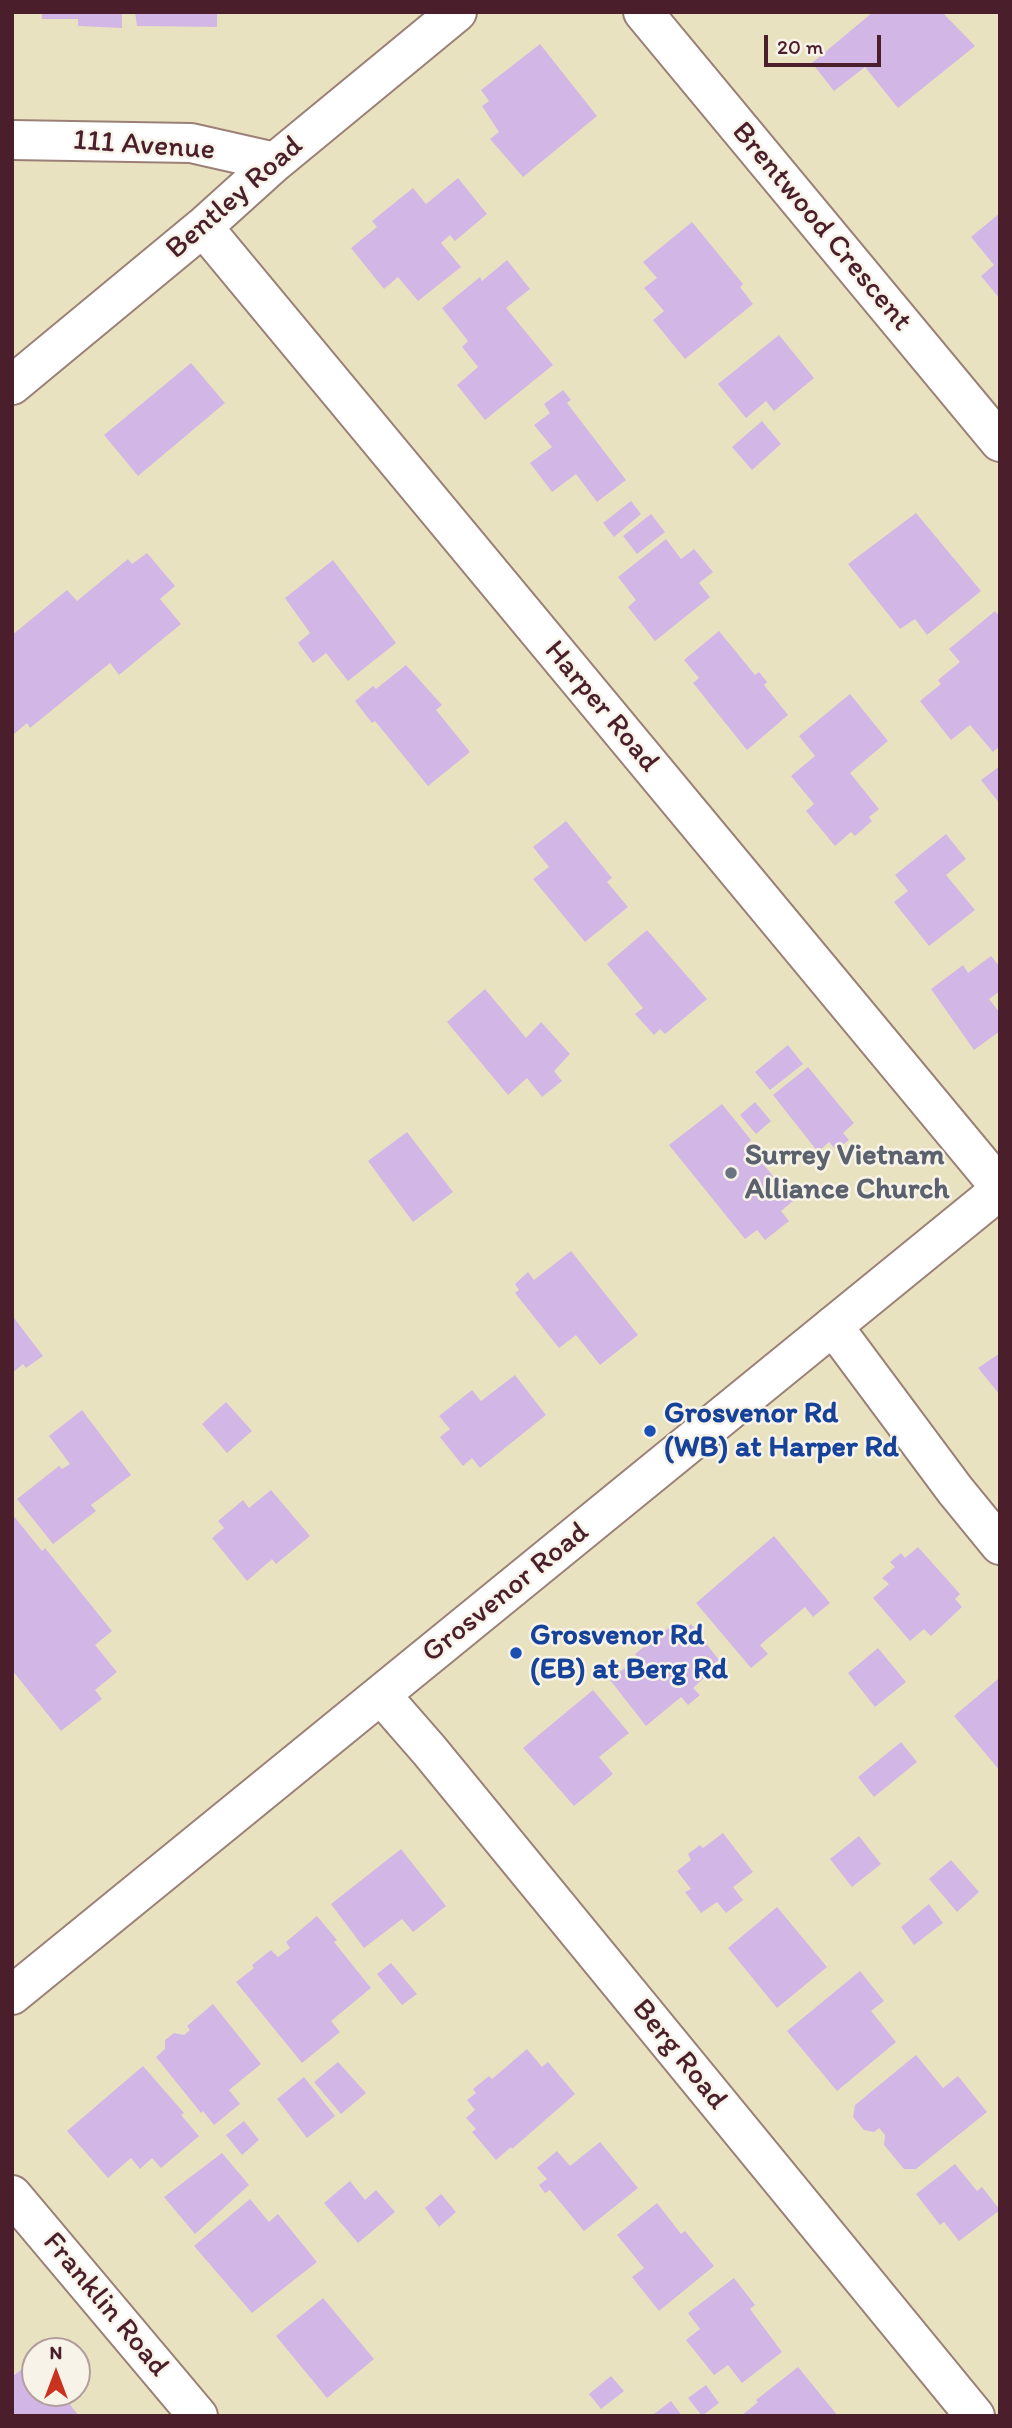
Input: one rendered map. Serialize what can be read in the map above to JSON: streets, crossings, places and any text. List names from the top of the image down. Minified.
{"streets":{"street":["111 Avenue","Bentley Road","Brentwood Crescent","Harper Road","Grosvenor Road","Berg Road","Franklin Road"]},"crossings":[["111 Avenue","Bentley Road"],["Bentley Road","Harper Road"],["Harper Road","Grosvenor Road"],["Grosvenor Road","Berg Road"]],"places":["Surrey Vietnam Alliance Church","Grosvenor Rd (WB) at Harper Rd","Grosvenor Rd (EB) at Berg Rd"],"scale_bar":"20 m","north":"top"}
